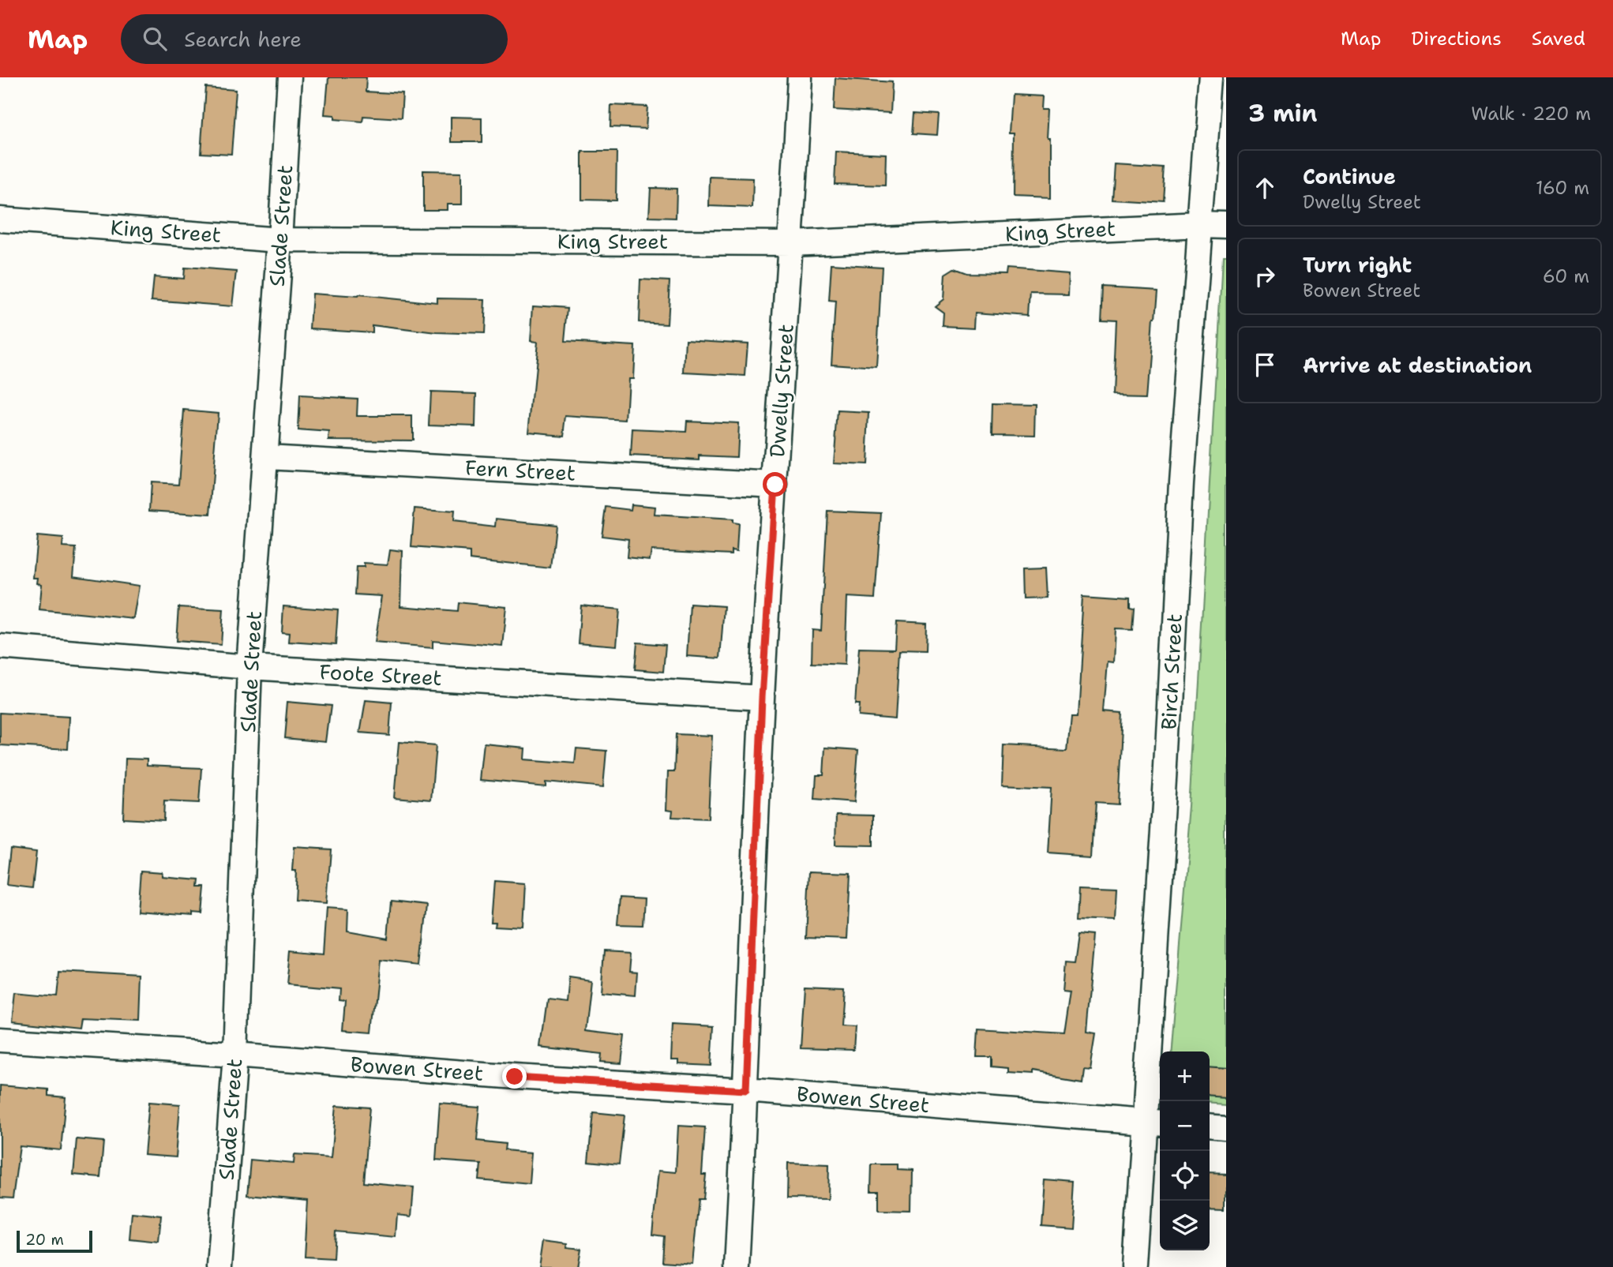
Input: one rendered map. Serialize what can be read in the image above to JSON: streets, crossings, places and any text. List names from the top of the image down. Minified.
{"streets":{"street":["Slade Street","King Street","Dwelly Street","Fern Street","Birch Street","Foote Street","Bowen Street"]},"crossings":[["Slade Street","King Street"],["Slade Street","Fern Street"],["Slade Street","Foote Street"],["Slade Street","Bowen Street"],["King Street","Dwelly Street"],["King Street","Birch Street"],["Dwelly Street","Fern Street"],["Dwelly Street","Foote Street"],["Dwelly Street","Bowen Street"],["Birch Street","Bowen Street"]],"scale_bar":"20 m","page":{"header":"Map","search":"Search here","nav":["Map","Directions","Saved"],"heading":["3 min","Walk · 220 m"],"list":[["Continue","Dwelly Street","160 m"],["Turn right","Bowen Street","60 m"],"Arrive at destination"],"map_buttons":["+","−"],"scale":"20 m"}}
